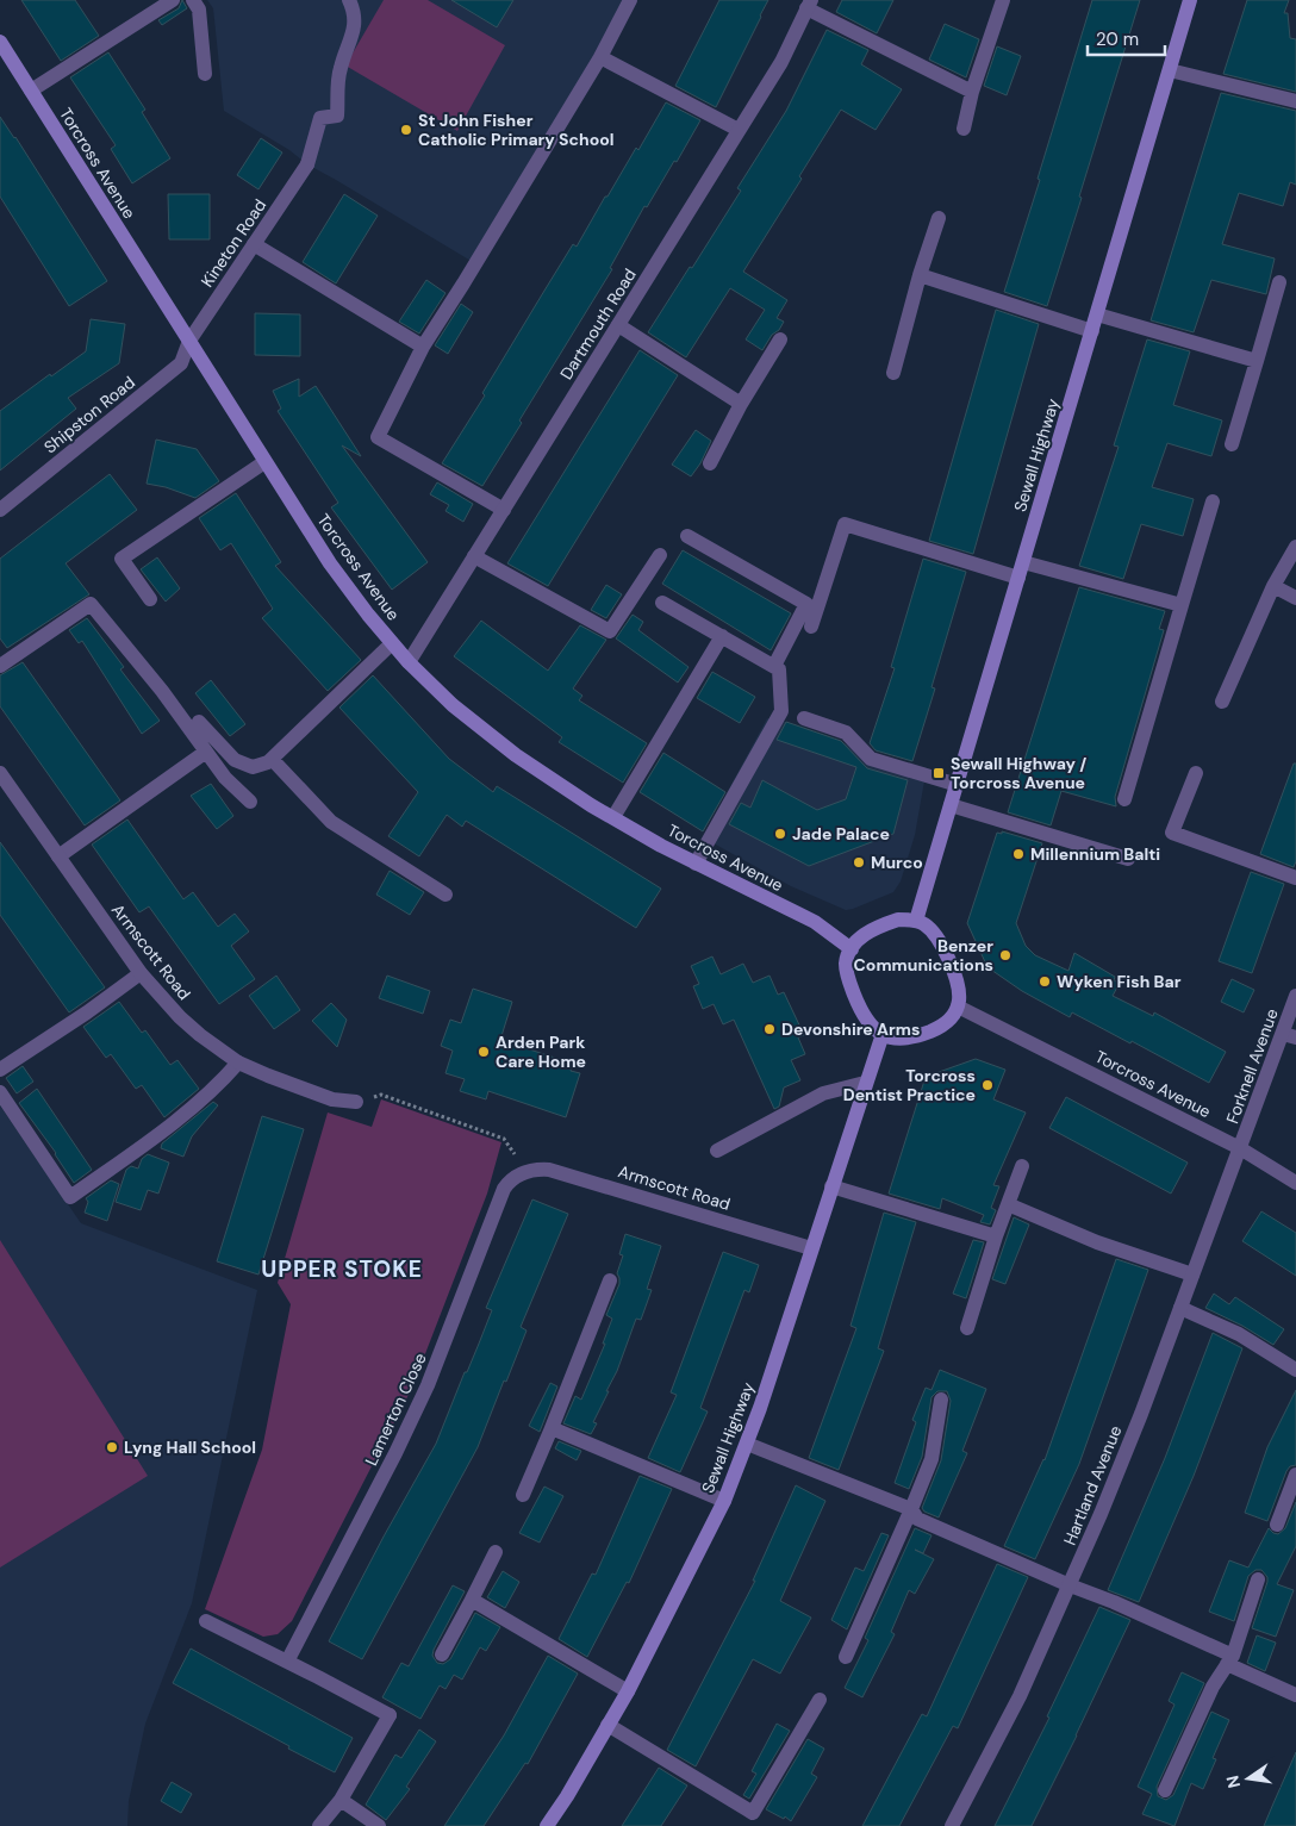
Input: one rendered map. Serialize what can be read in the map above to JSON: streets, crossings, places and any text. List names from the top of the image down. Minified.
{"streets":{"street":["Torcross Avenue","Kineton Road","Dartmouth Road","Shipston Road","Sewall Highway","Armscott Road","Forknell Avenue","Lamerton Close","Hartland Avenue"]},"crossings":[["Torcross Avenue","Kineton Road"],["Torcross Avenue","Dartmouth Road"],["Torcross Avenue","Shipston Road"],["Torcross Avenue","Sewall Highway"],["Torcross Avenue","Forknell Avenue"],["Torcross Avenue","Hartland Avenue"],["Kineton Road","Shipston Road"],["Sewall Highway","Armscott Road"],["Armscott Road","Lamerton Close"],["Forknell Avenue","Hartland Avenue"]],"districts":["UPPER STOKE"],"places":{"other":["St John Fisher Catholic Primary School","Jade Palace","Millennium Balti","Murco","Benzer Communications","Wyken Fish Bar","Devonshire Arms","Arden Park Care Home","Torcross Dentist Practice","Lyng Hall School"],"transit":["Sewall Highway / Torcross Avenue"]},"scale_bar":"20 m","north":"left"}
